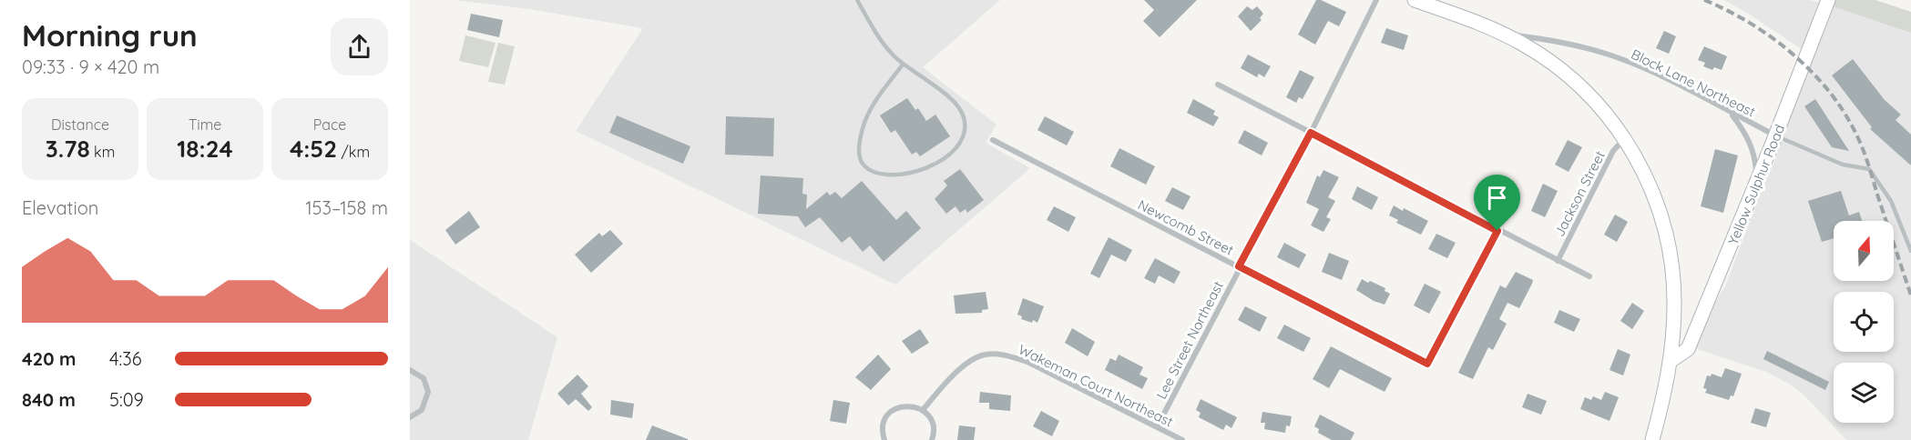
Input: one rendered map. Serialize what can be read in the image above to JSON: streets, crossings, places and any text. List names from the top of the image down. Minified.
{"streets":{"main road":["Yellow Sulphur Road"],"street":["Block Lane Northeast","Jackson Street","Newcomb Street","Lee Street Northeast","Wakeman Court Northeast"]},"crossings":[["Block Lane Northeast","Yellow Sulphur Road"],["Newcomb Street","Lee Street Northeast"],["Lee Street Northeast","Wakeman Court Northeast"]],"north":"top","page":{"heading":["Morning run","09:33 · 9 × 420 m"],"stats":[["Distance","3.78 km"],["Time","18:24"],["Pace","4:52 /km"]],"chart":["Elevation","153–158 m"],"list":[{"name":"420 m","note":"4:36"},{"name":"840 m","note":"5:09"}]}}
